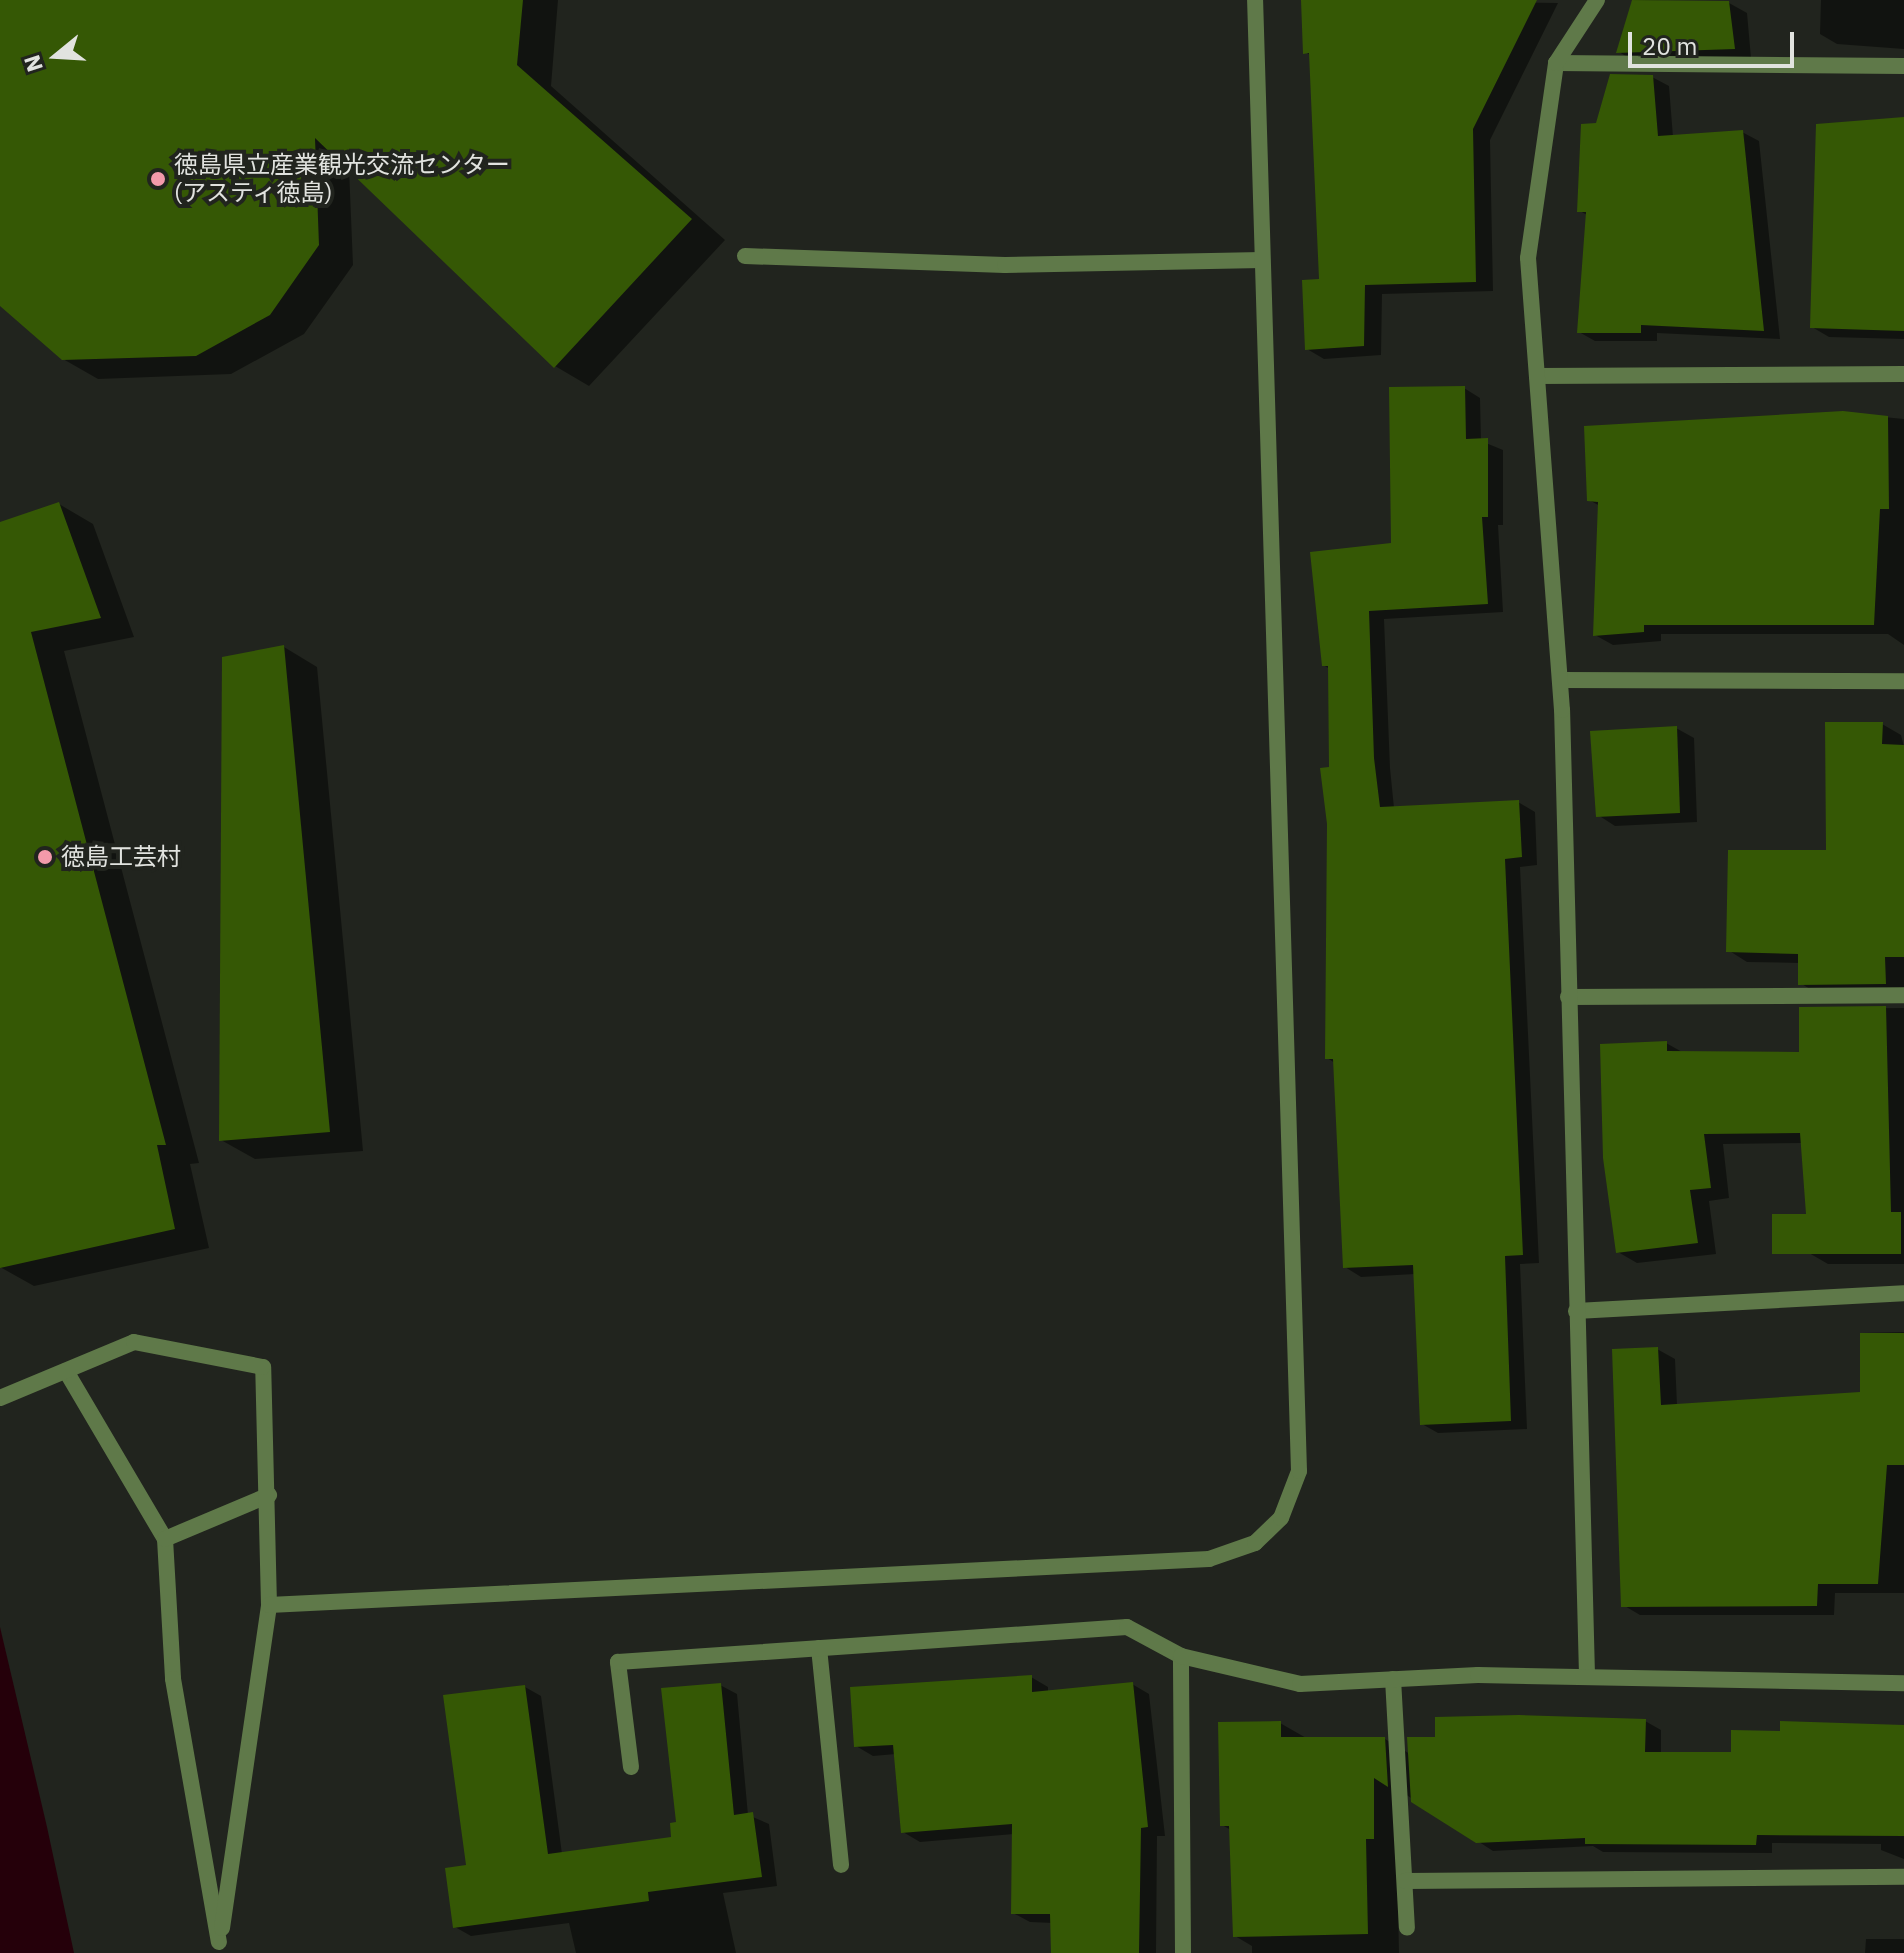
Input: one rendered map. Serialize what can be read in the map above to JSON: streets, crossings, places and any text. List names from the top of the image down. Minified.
{"places":["徳島県立産業観光交流センター (アスティ徳島)","徳島工芸村"],"scale_bar":"20 m","north":"left"}
